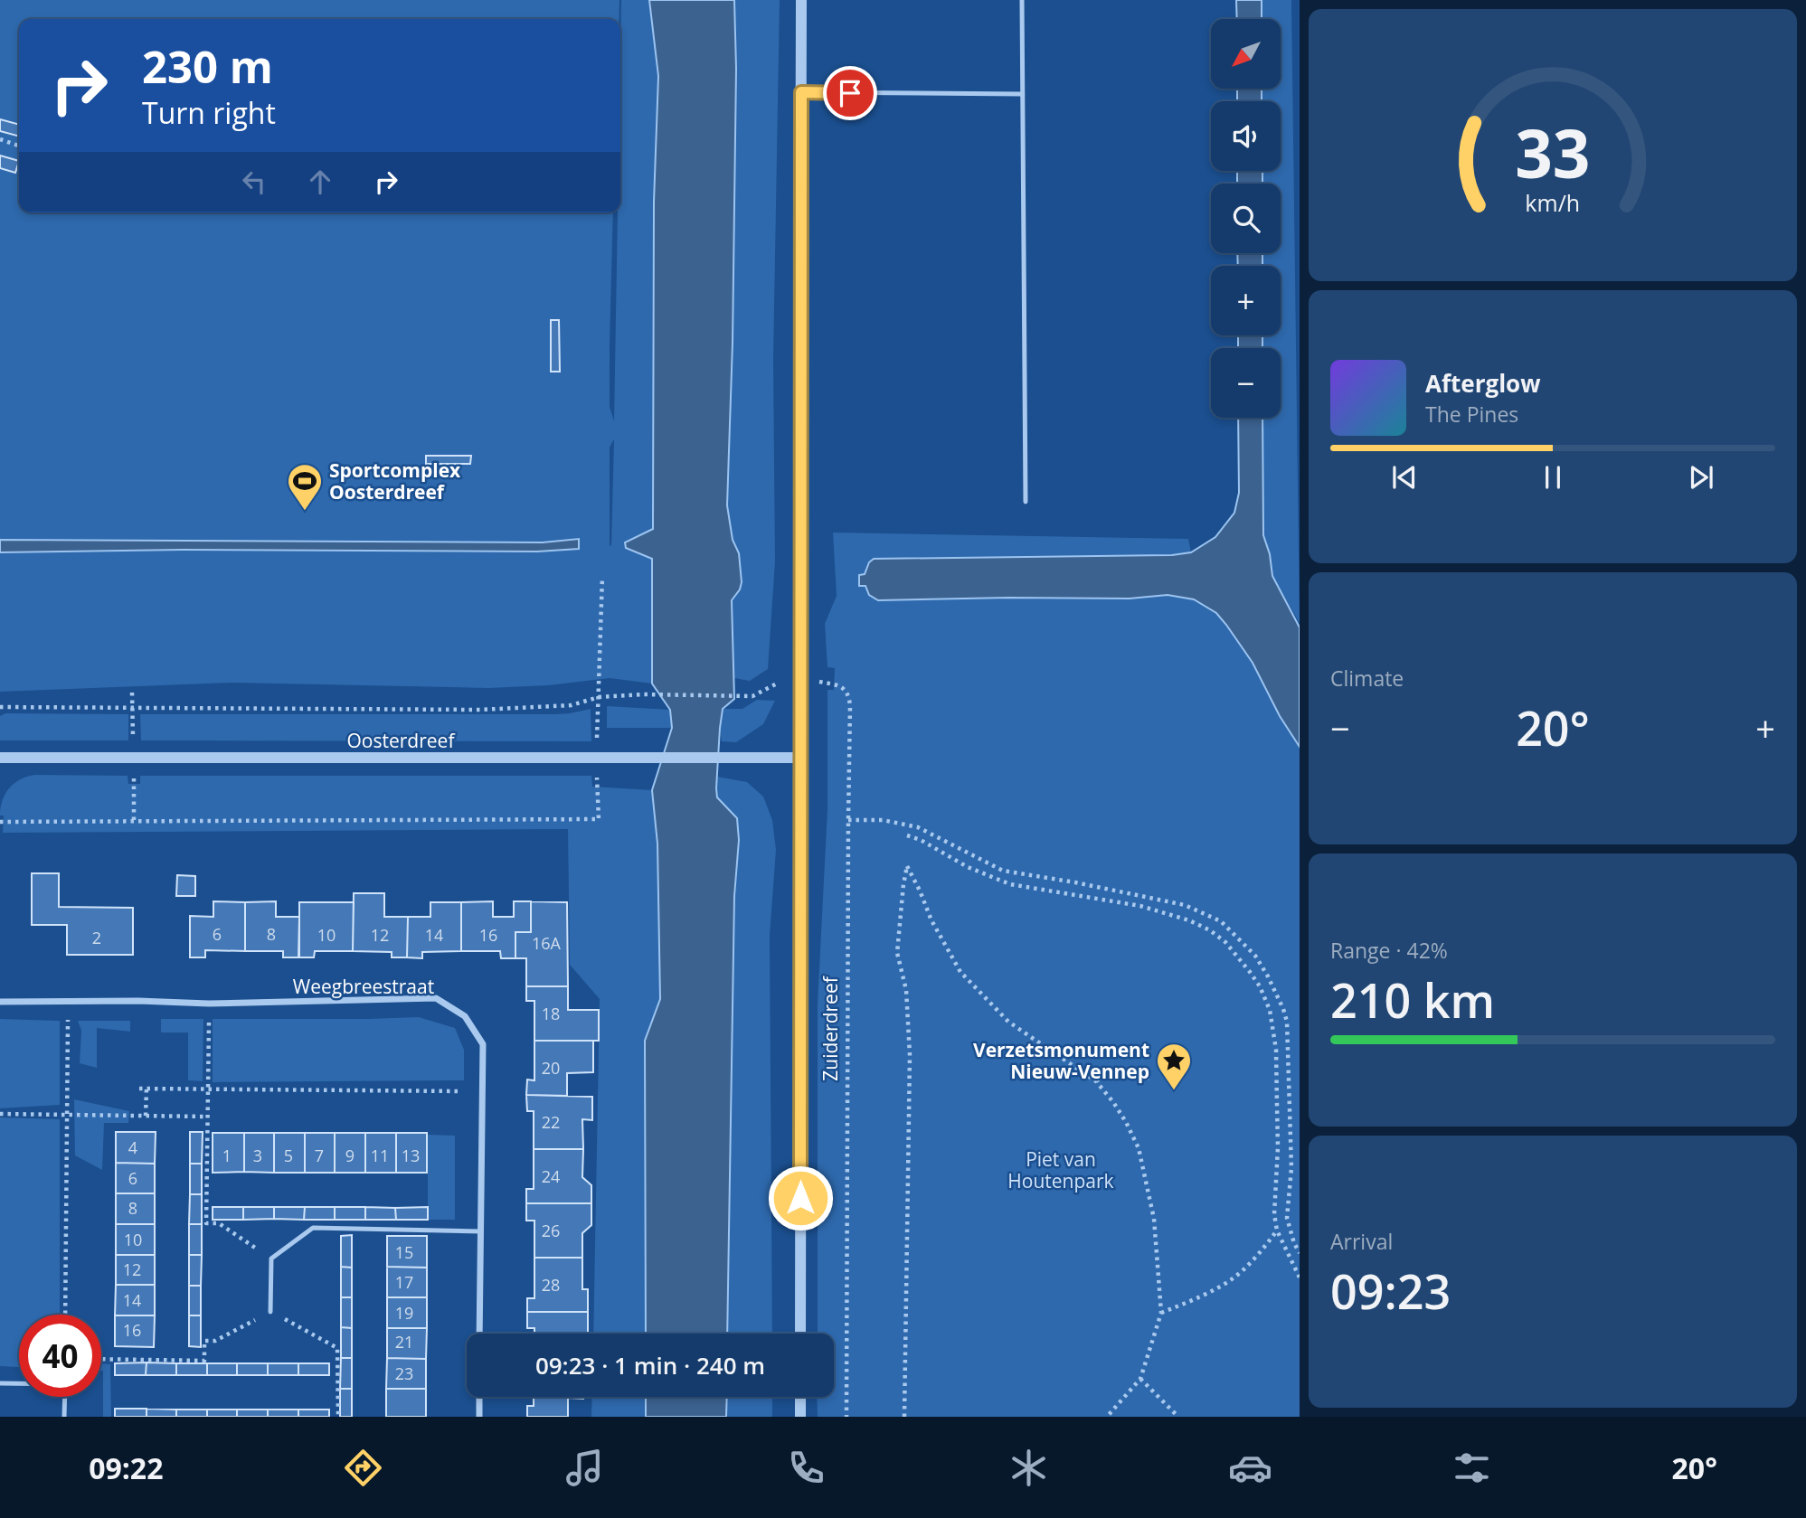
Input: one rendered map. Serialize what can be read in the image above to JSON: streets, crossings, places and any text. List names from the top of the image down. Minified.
{"streets":{"street":["Oosterdreef","Weegbreestraat","Zuiderdreef"]},"crossings":[["Oosterdreef","Zuiderdreef"]],"parks":["Piet van Houtenpark"],"places":{"sports":["Sportcomplex Oosterdreef"],"place":["Verzetsmonument Nieuw-Vennep"]},"house_numbers":["6","8","10","12","14","16","2","16A","18","20","22","4","1","3","5","7","9","11","13","24","6","8","26","10","15","12","17","28","14","19","16","21","23"],"north":"bottom left","page":{"map_buttons":["+","−"],"turn":["230 m","Turn right"],"song":["Afterglow","The Pines"],"tile":["Climate",["Range · 42%","210 km"],["Arrival","09:23"]],"heat":["−","20°","+"],"limit":"40","trip":"09:23 · 1 min · 240 m","tabs":["09:22","20°"],"gauge":["33","km/h"]}}
